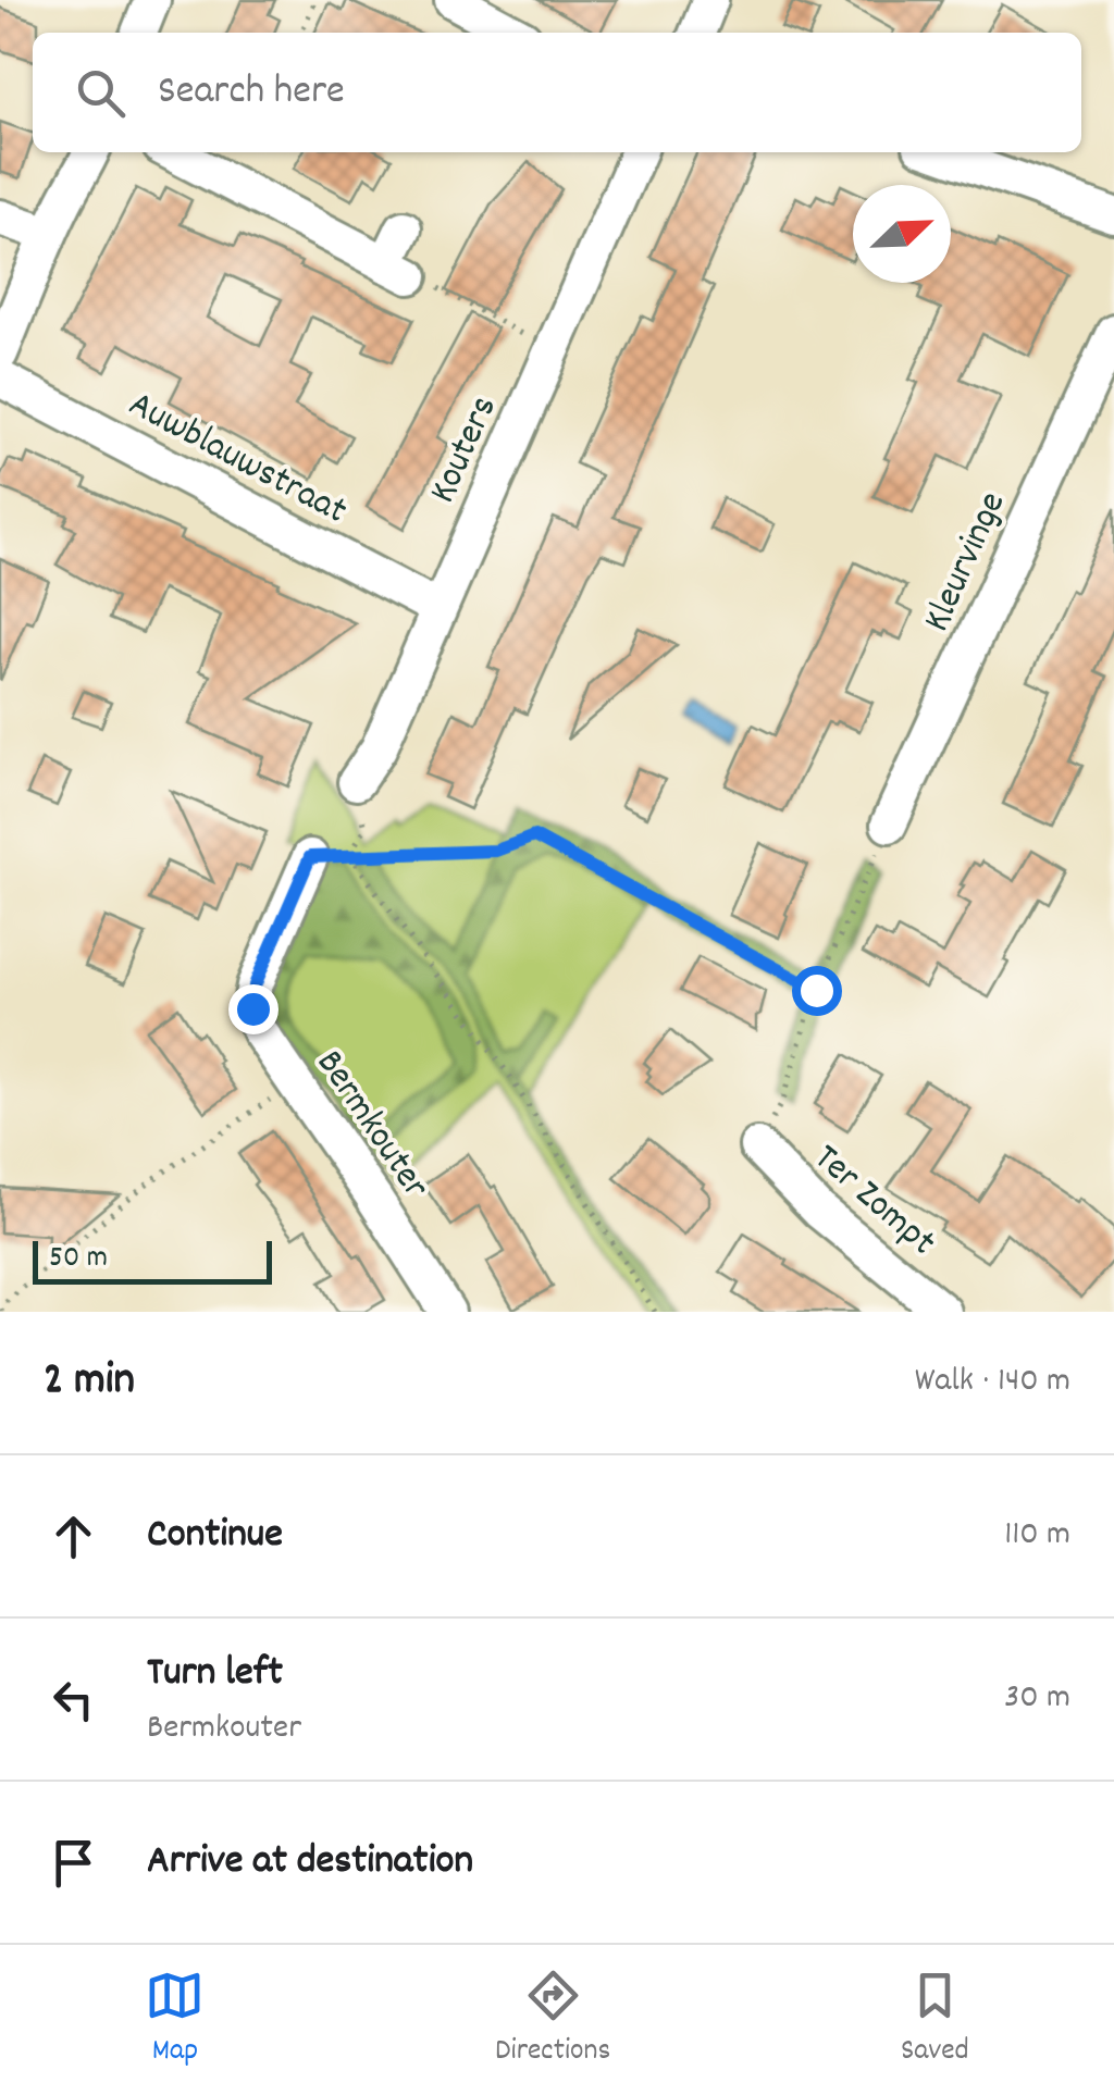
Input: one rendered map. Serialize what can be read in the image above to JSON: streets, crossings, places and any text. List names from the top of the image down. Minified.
{"streets":{"street":["Kouters","Auwblauwstraat","Kleurvinge","Bermkouter","Ter Zompt"]},"crossings":[["Kouters","Auwblauwstraat"]],"scale_bar":"50 m","north":"top right","page":{"search":"Search here","scale":"50 m","heading":["2 min","Walk · 140 m"],"list":[["Continue","110 m"],["Turn left","Bermkouter","30 m"],"Arrive at destination"],"nav":["Map","Directions","Saved"]}}
